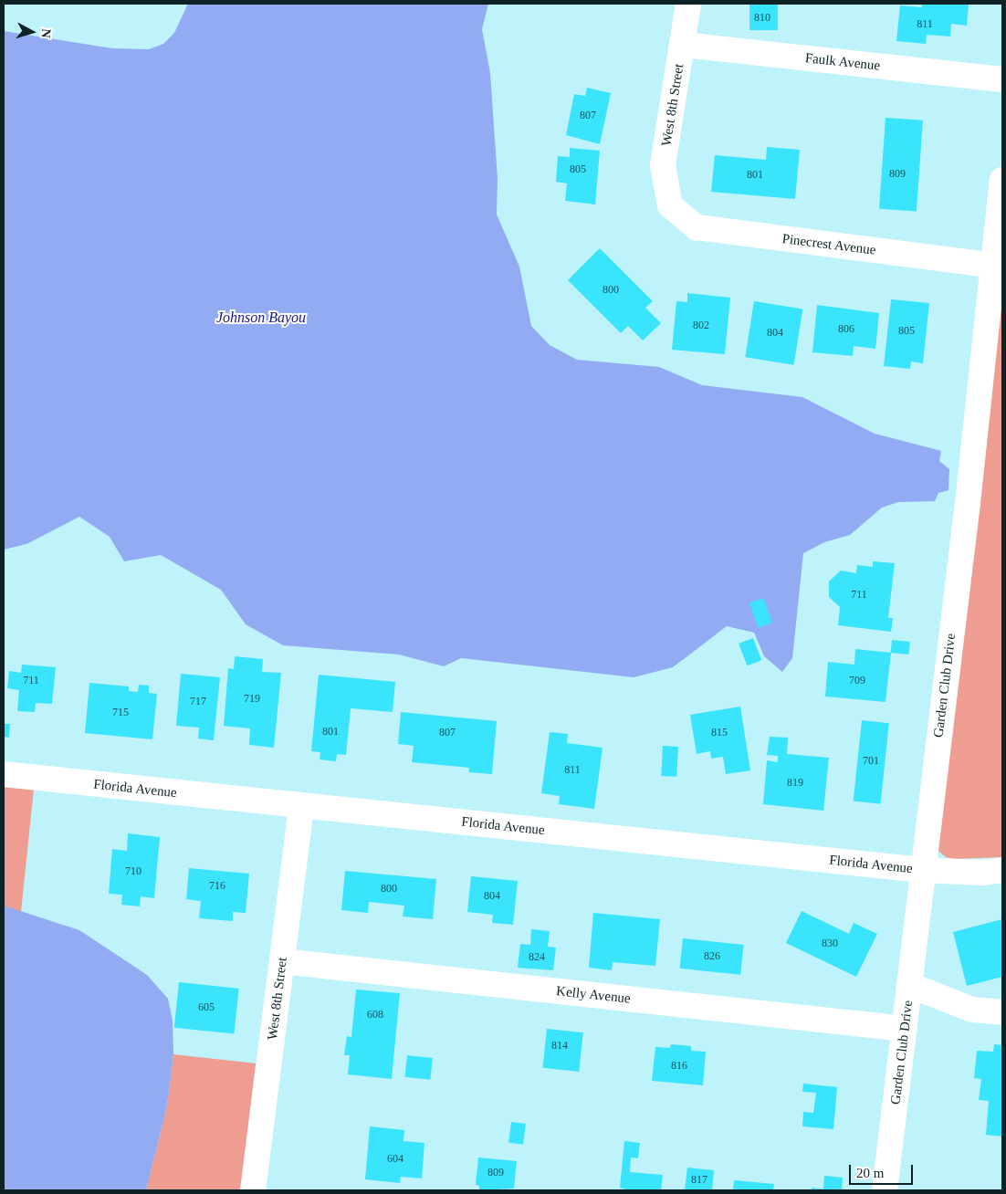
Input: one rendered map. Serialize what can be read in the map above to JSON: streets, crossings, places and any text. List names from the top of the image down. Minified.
{"streets":{"street":["Faulk Avenue","West 8th Street","Pinecrest Avenue","Garden Club Drive","Florida Avenue","Kelly Avenue"]},"crossings":[["Faulk Avenue","West 8th Street"],["West 8th Street","Pinecrest Avenue"],["West 8th Street","Florida Avenue"],["West 8th Street","Kelly Avenue"],["Pinecrest Avenue","Garden Club Drive"],["Garden Club Drive","Florida Avenue"],["Garden Club Drive","Kelly Avenue"]],"water":["Johnson Bayou"],"house_numbers":["810","811","807","805","809","801","800","802","806","805","804","711","711","709","719","717","715","801","807","815","701","811","819","710","716","800","804","830","826","824","605","608","814","816","604","809","817"],"scale_bar":"20 m","north":"right"}
